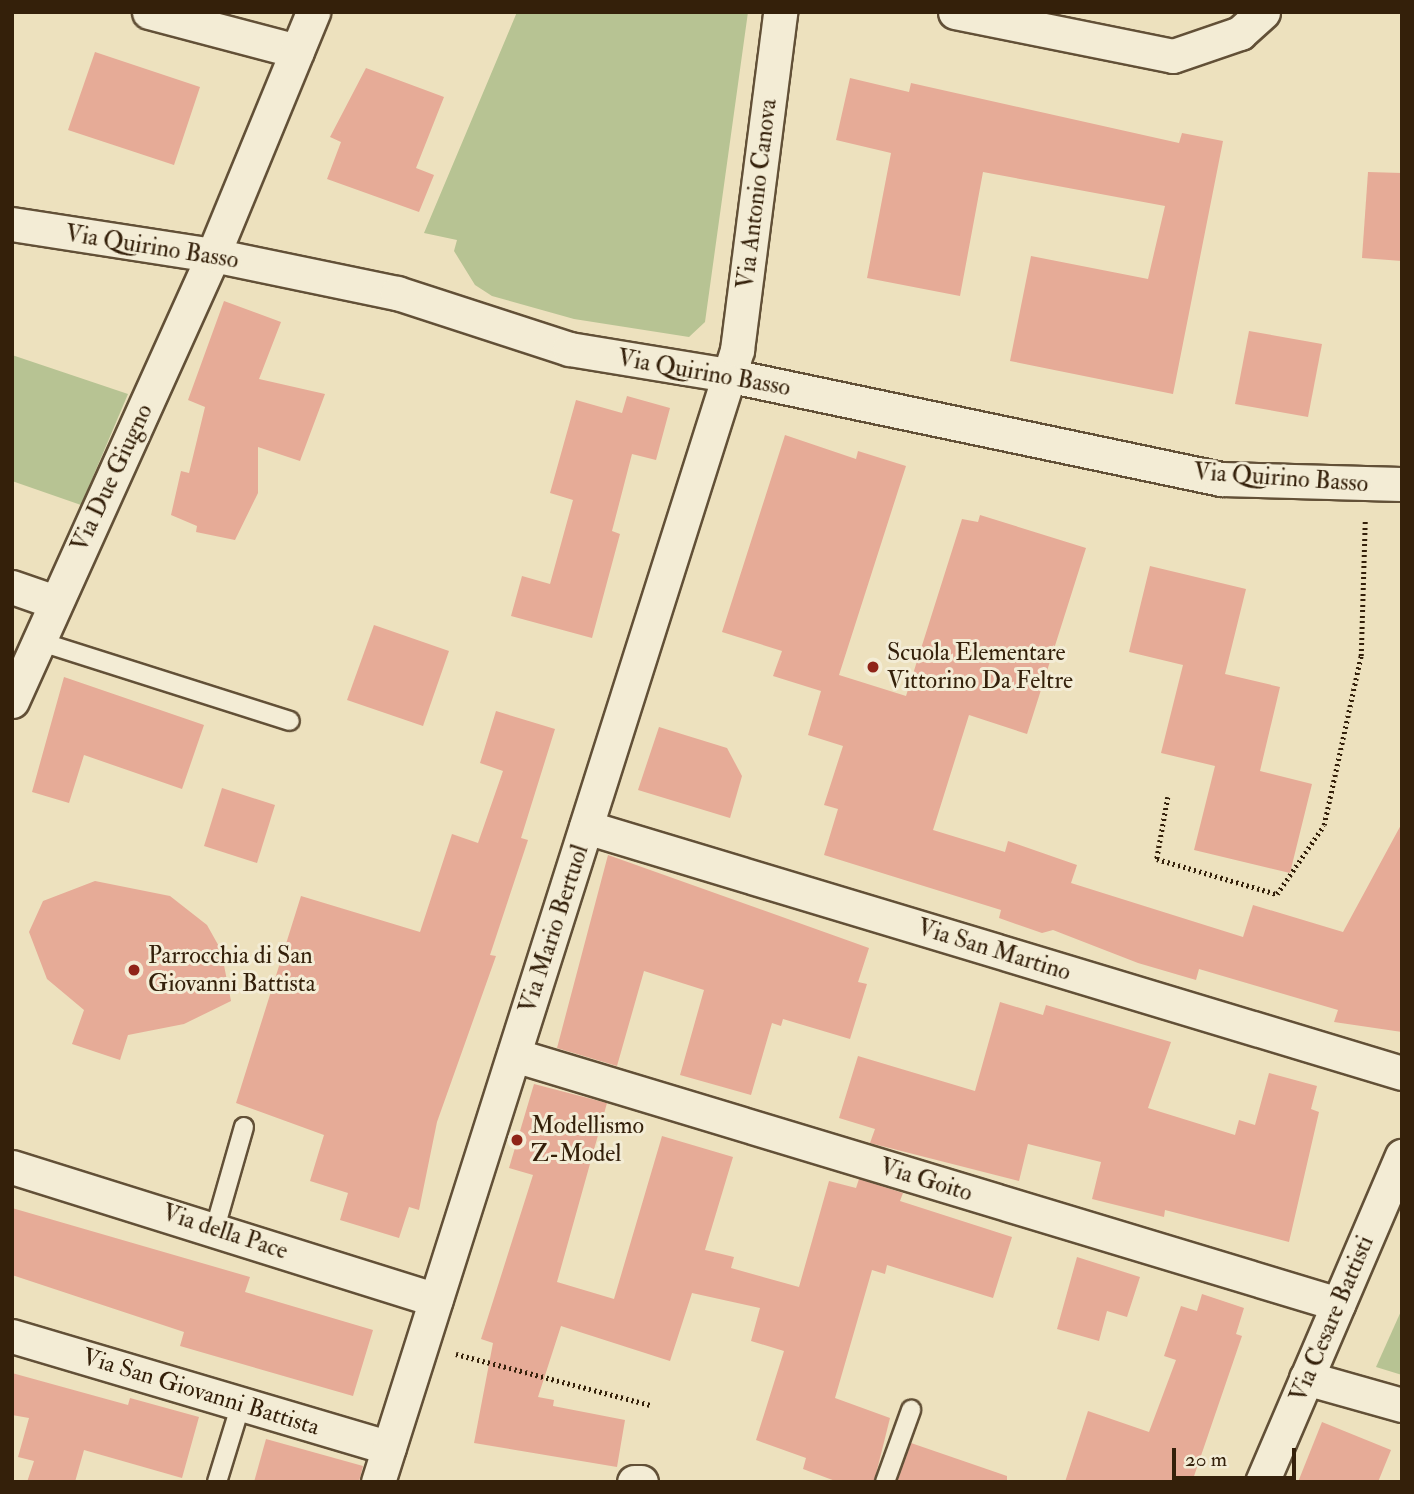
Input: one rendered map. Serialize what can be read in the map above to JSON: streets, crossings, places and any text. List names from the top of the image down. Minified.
{"streets":{"street":["Via Antonio Canova","Via Quirino Basso","Via Due Giugno","Via Mario Bertuol","Via San Martino","Via Goito","Via della Pace","Via Cesare Battisti","Via San Giovanni Battista"]},"crossings":[["Via Antonio Canova","Via Quirino Basso"],["Via Antonio Canova","Via Mario Bertuol"],["Via Quirino Basso","Via Due Giugno"],["Via Quirino Basso","Via Mario Bertuol"],["Via Mario Bertuol","Via San Martino"],["Via Mario Bertuol","Via Goito"],["Via Mario Bertuol","Via della Pace"],["Via Mario Bertuol","Via San Giovanni Battista"],["Via Goito","Via Cesare Battisti"]],"places":["Scuola Elementare Vittorino Da Feltre","Parrocchia di San Giovanni Battista","Modellismo Z-Model"],"scale_bar":"20 m"}
